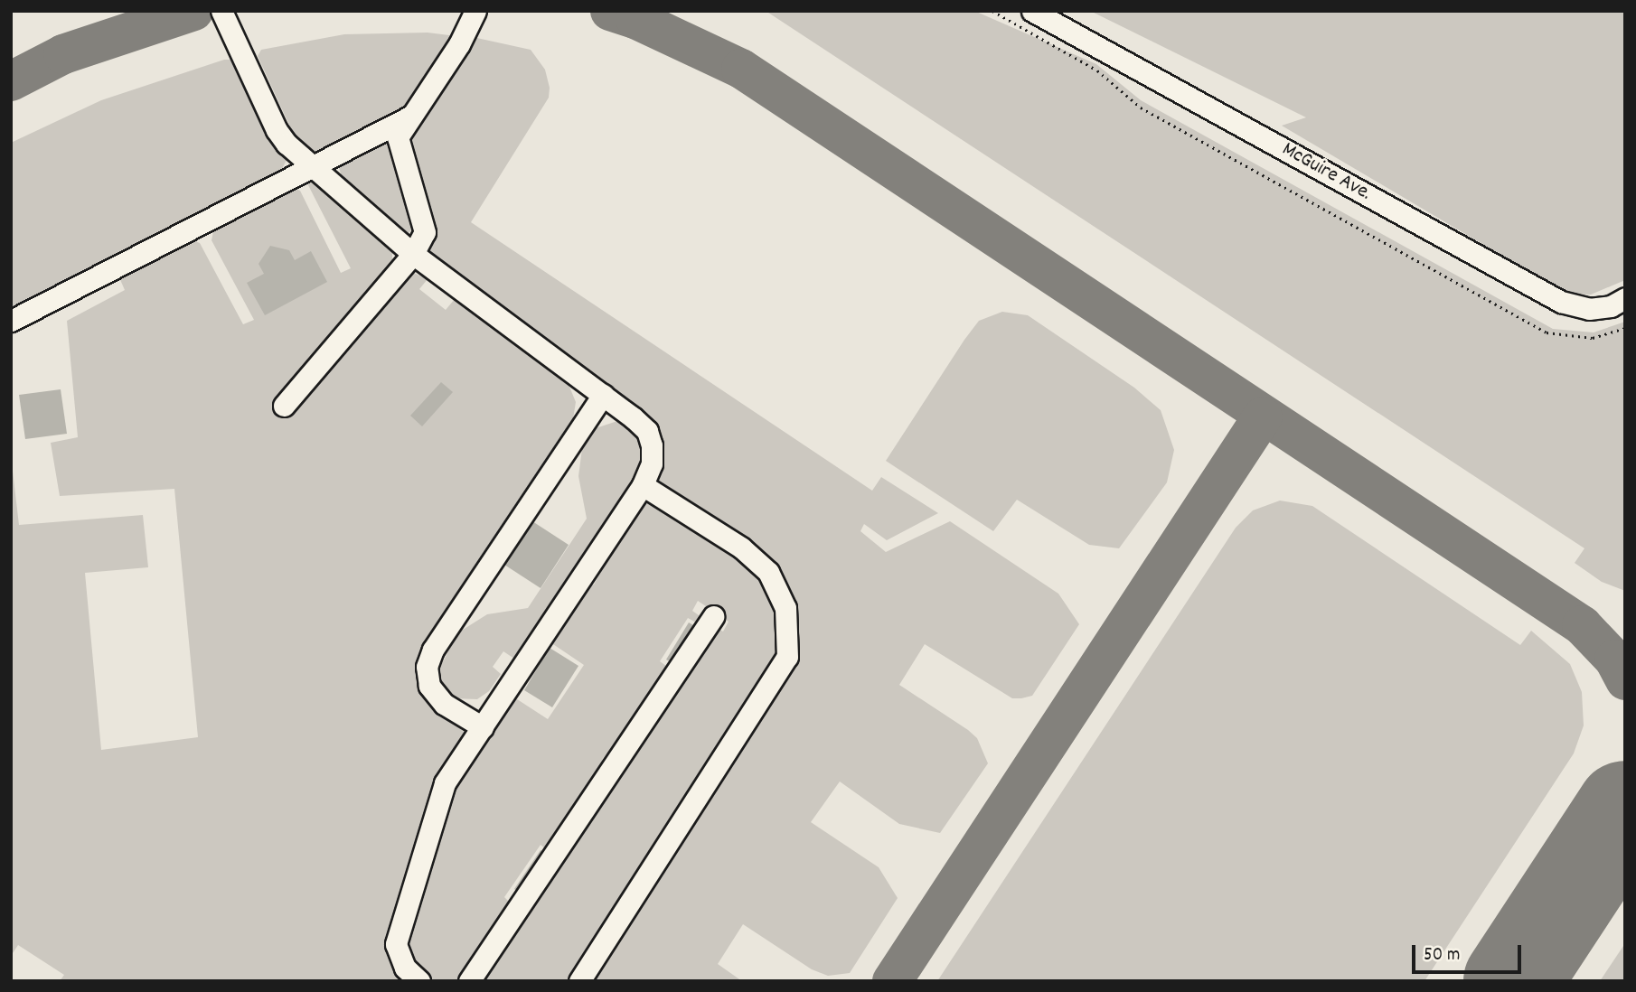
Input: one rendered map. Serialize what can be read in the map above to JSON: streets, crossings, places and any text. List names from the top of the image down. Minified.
{"streets":{"lane":["McGuire Ave."]},"scale_bar":"50 m"}
